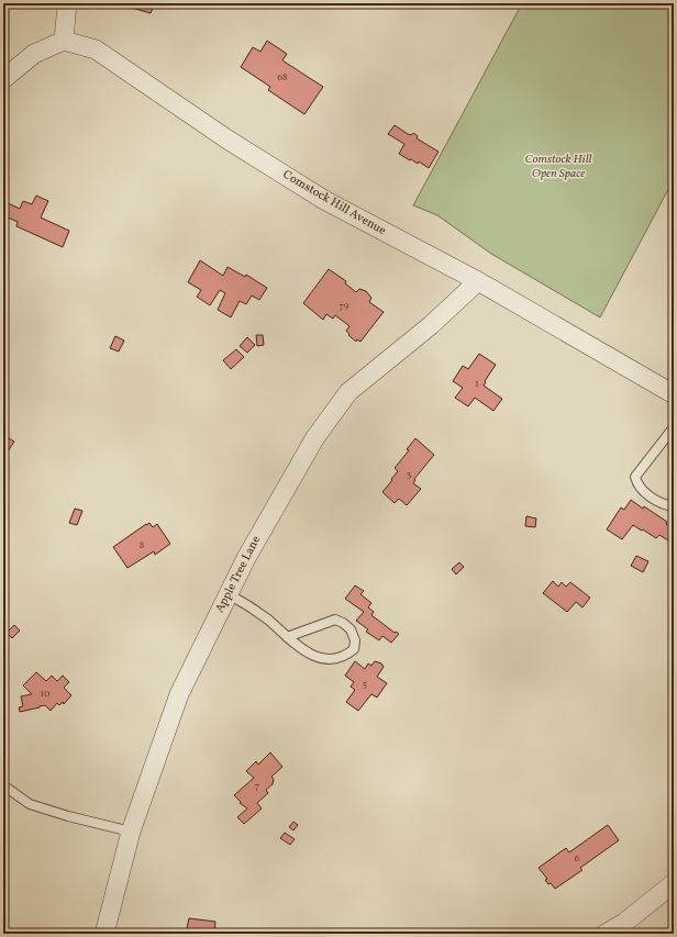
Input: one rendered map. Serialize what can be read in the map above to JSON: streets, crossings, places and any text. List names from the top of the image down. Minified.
{"streets":{"street":["Comstock Hill Avenue","Apple Tree Lane"]},"crossings":[["Comstock Hill Avenue","Apple Tree Lane"]],"parks":["Comstock Hill Open Space"],"house_numbers":["68","79","1","3","8","5","10","7","6"]}
